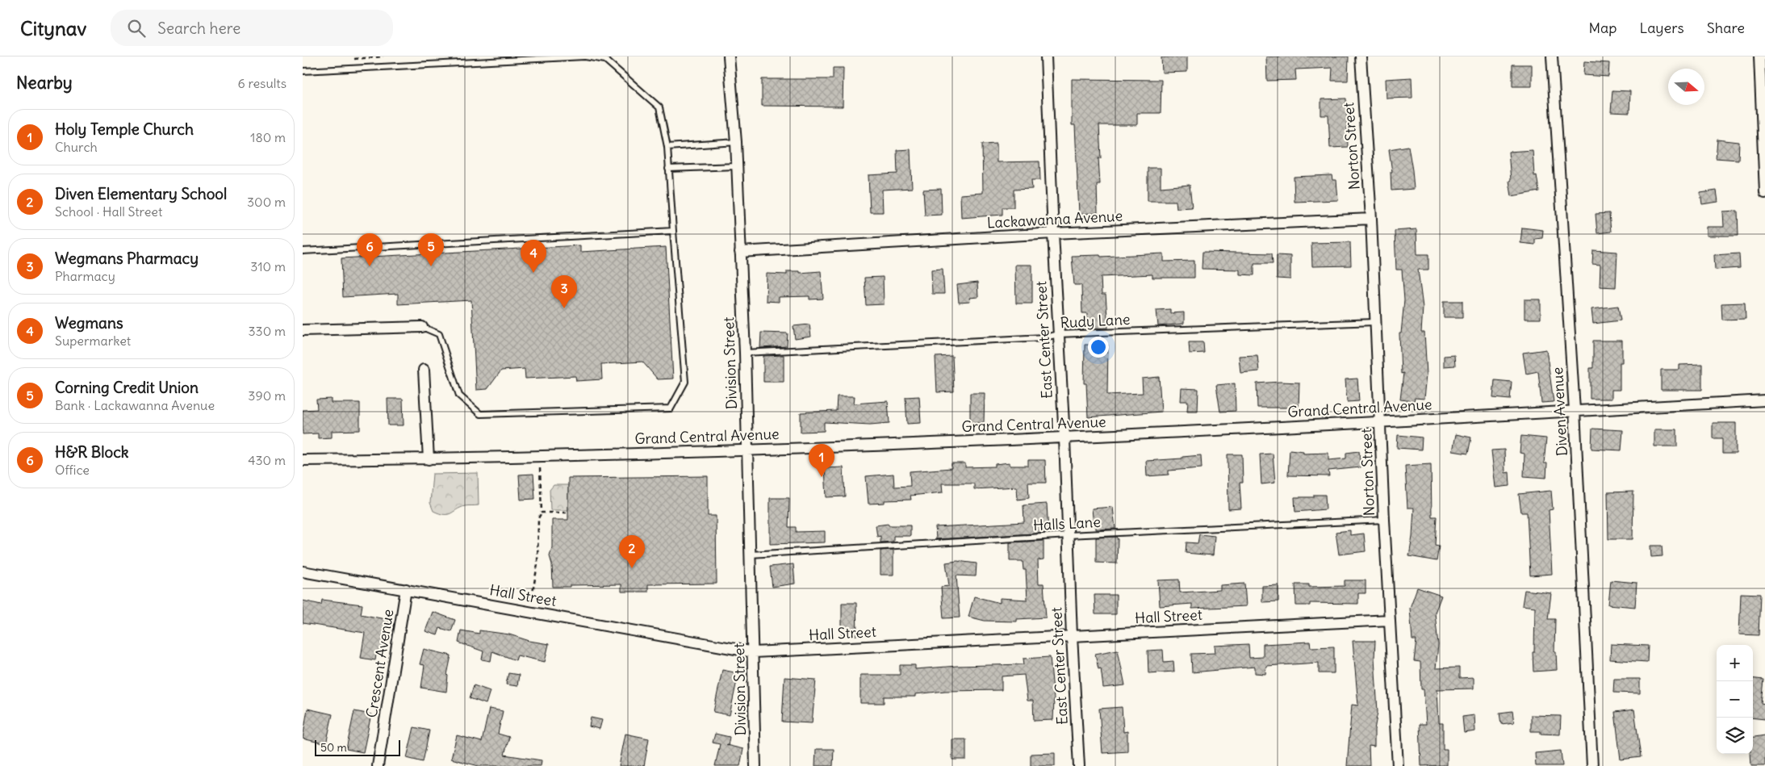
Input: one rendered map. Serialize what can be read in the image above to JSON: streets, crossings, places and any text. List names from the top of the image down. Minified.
{"streets":{"street":["Norton Street","Lackawanna Avenue","East Center Street","Division Street","Grand Central Avenue","Diven Avenue","Hall Street","Crescent Avenue"],"lane":["Rudy Lane","Halls Lane"]},"crossings":[["Norton Street","Lackawanna Avenue"],["Norton Street","Rudy Lane"],["Norton Street","Grand Central Avenue"],["Norton Street","Halls Lane"],["Norton Street","Hall Street"],["Lackawanna Avenue","East Center Street"],["Lackawanna Avenue","Division Street"],["Rudy Lane","East Center Street"],["Rudy Lane","Division Street"],["East Center Street","Grand Central Avenue"],["East Center Street","Halls Lane"],["East Center Street","Hall Street"],["Division Street","Grand Central Avenue"],["Division Street","Halls Lane"],["Division Street","Hall Street"],["Grand Central Avenue","Diven Avenue"],["Hall Street","Crescent Avenue"]],"scale_bar":"50 m","north":"right","page":{"header":"Citynav","search":"Search here","nav":["Map","Layers","Share"],"heading":["Nearby","6 results"],"list":[{"mark":"1","name":"Holy Temple Church","note":"Church","value":"180 m"},{"mark":"2","name":"Diven Elementary School","note":"School · Hall Street","value":"300 m"},{"mark":"3","name":"Wegmans Pharmacy","note":"Pharmacy","value":"310 m"},{"mark":"4","name":"Wegmans","note":"Supermarket","value":"330 m"},{"mark":"5","name":"Corning Credit Union","note":"Bank · Lackawanna Avenue","value":"390 m"},{"mark":"6","name":"H&R Block","note":"Office","value":"430 m"}],"pins":["5","6","4","3","1","2"],"map_buttons":["+","−"],"scale":"50 m"}}
